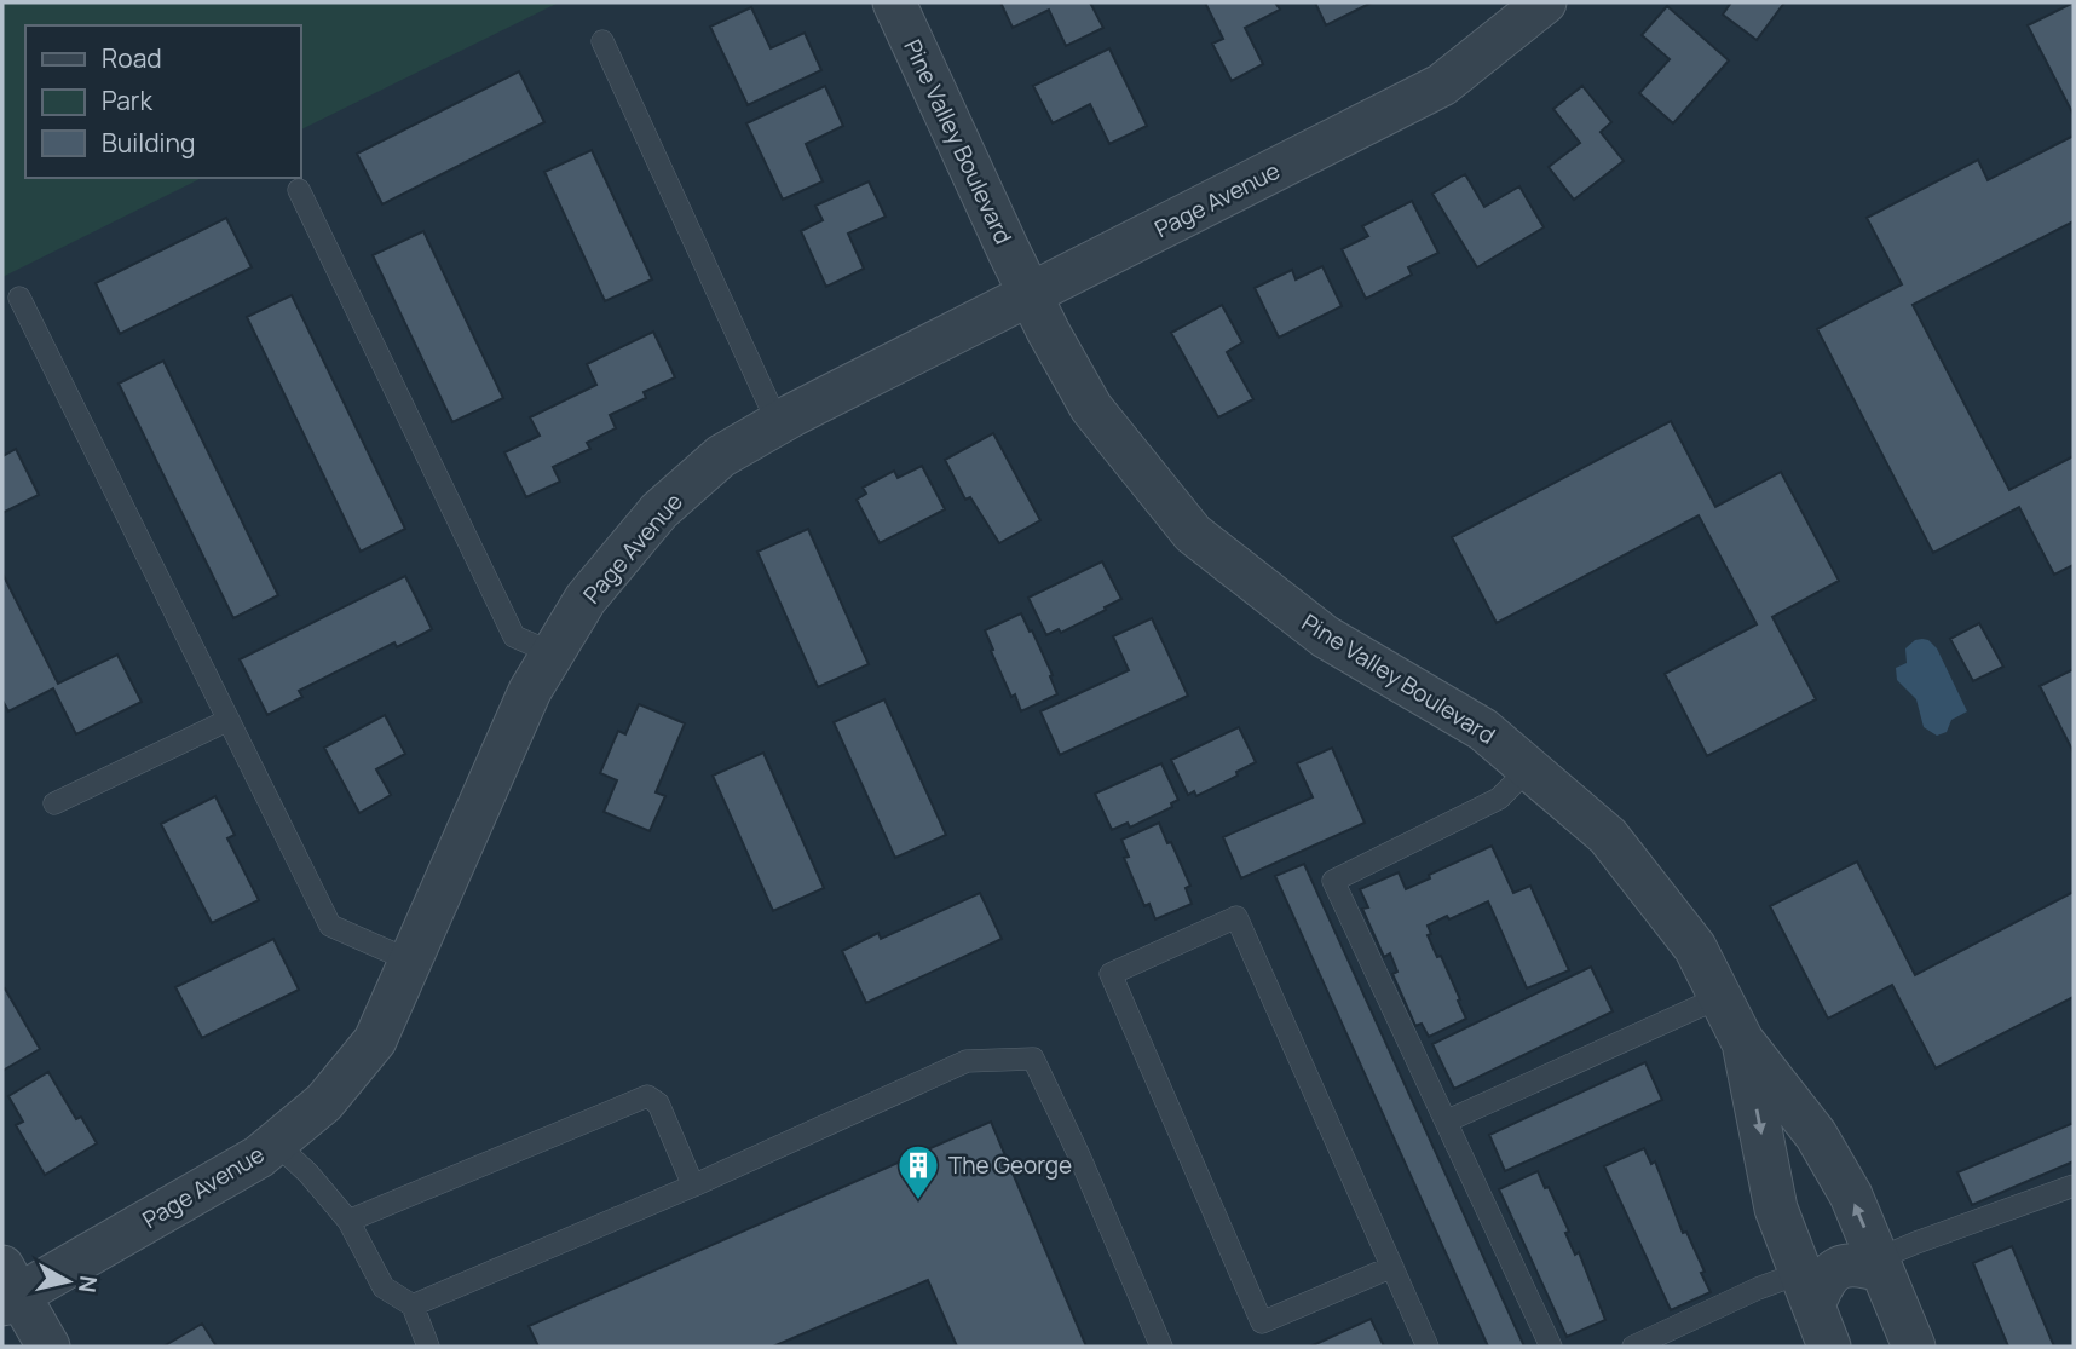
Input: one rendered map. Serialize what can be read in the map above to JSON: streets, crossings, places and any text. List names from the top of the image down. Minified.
{"streets":{"street":["Pine Valley Boulevard","Page Avenue"]},"crossings":[["Pine Valley Boulevard","Page Avenue"]],"places":{"building":["The George"]},"legend":["Road","Park","Building"],"north":"right"}
